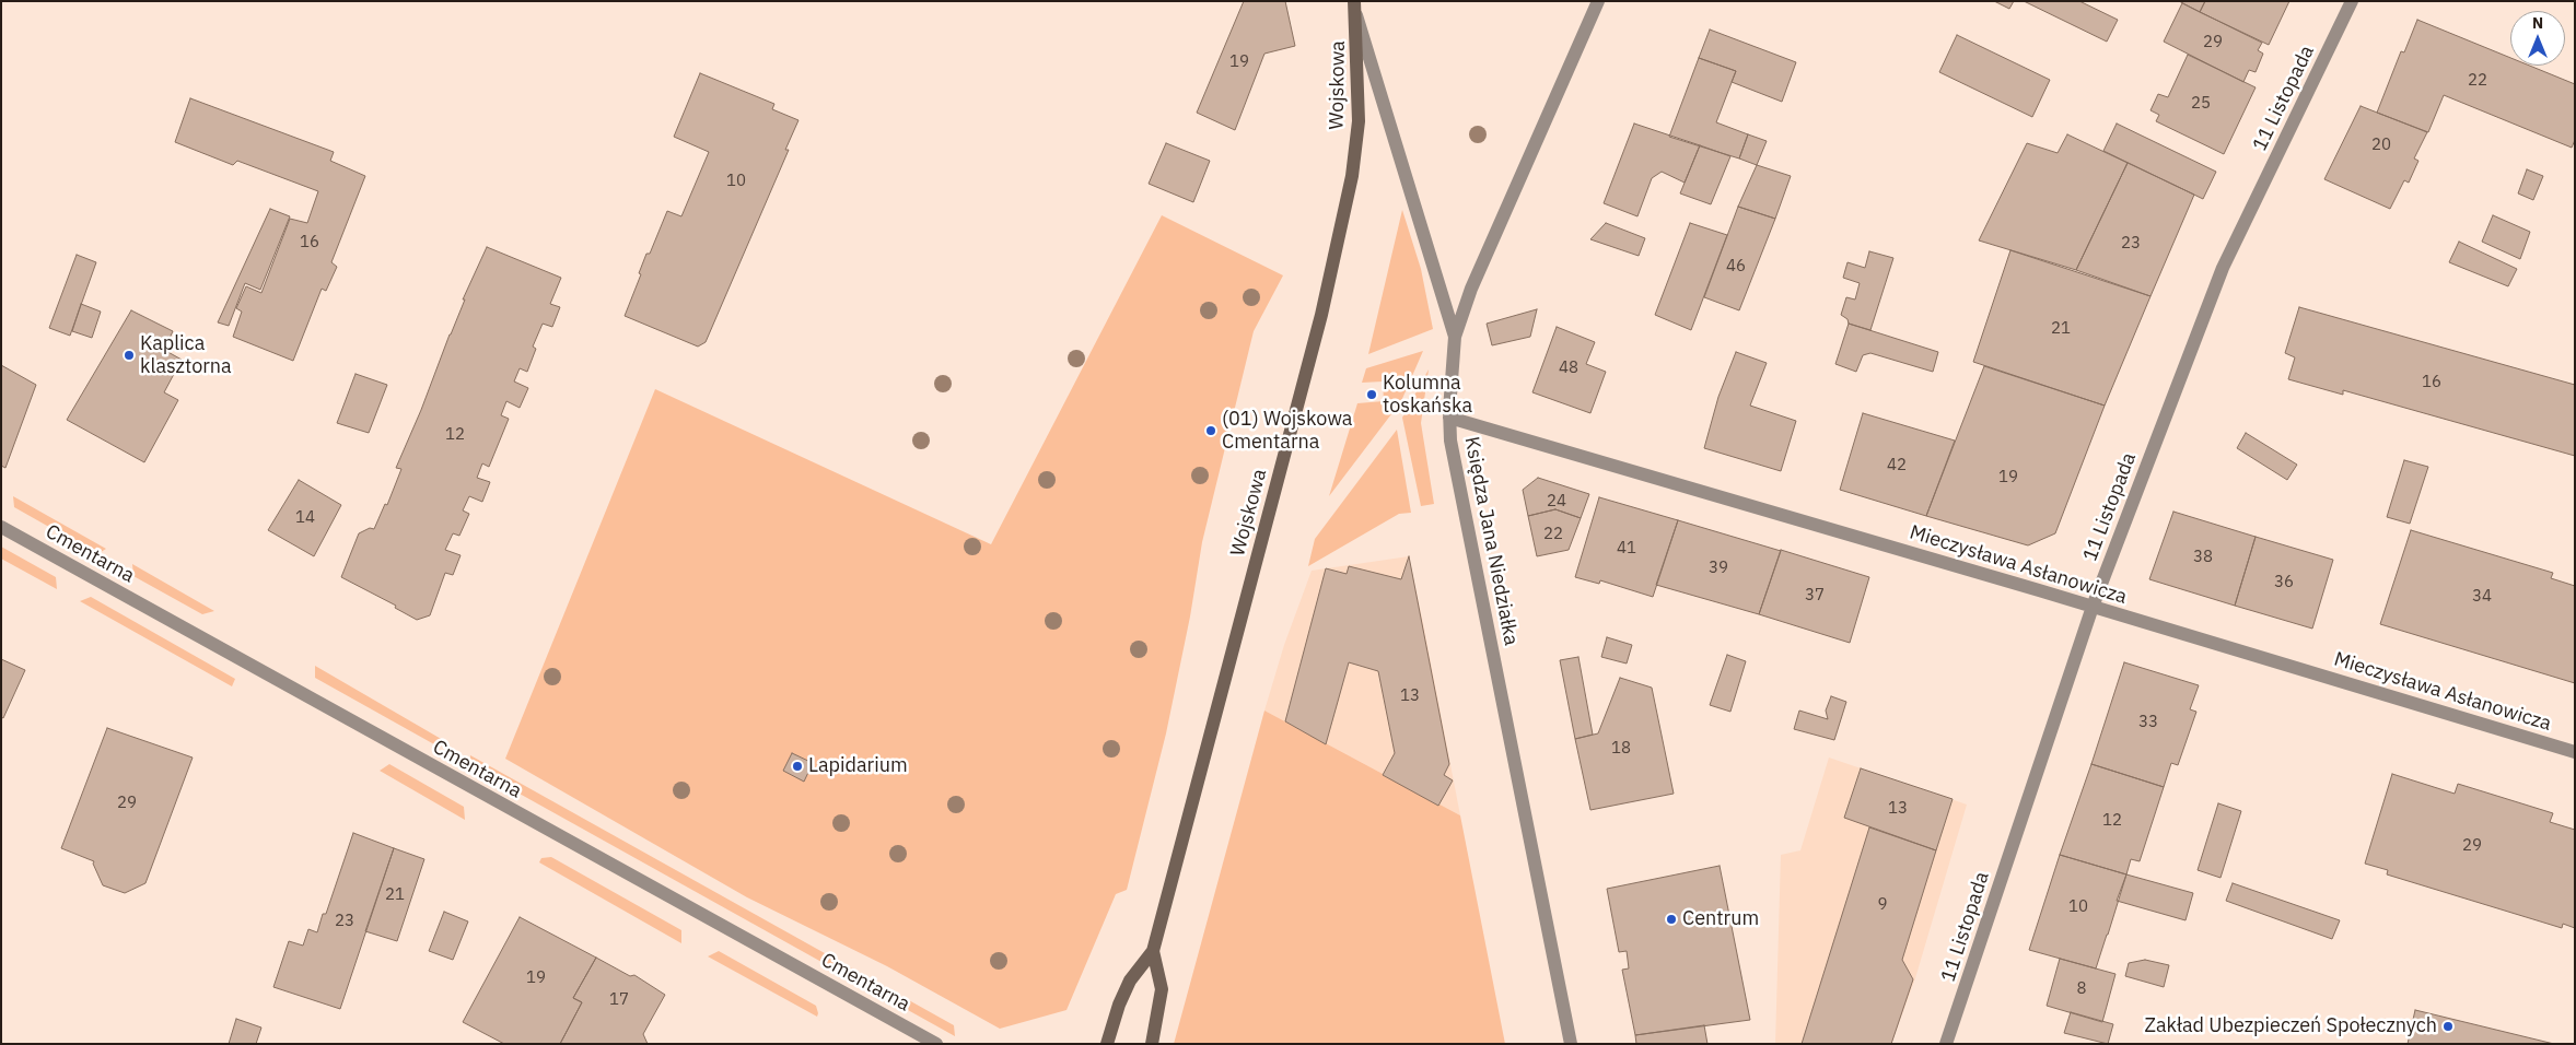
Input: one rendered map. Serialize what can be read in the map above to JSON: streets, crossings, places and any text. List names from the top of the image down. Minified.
{"streets":{"street":["Wojskowa","11 Listopada","Księdza Jana Niedziałka","Cmentarna","Mieczysława Asłanowicza"]},"crossings":[["11 Listopada","Mieczysława Asłanowicza"],["Księdza Jana Niedziałka","Mieczysława Asłanowicza"]],"places":["Kaplica klasztorna","Kolumna toskańska","(01) Wojskowa Cmentarna","Lapidarium","Centrum","Zakład Ubezpieczeń Społecznych"],"house_numbers":["29","19","22","25","20","10","16","23","46","21","48","16","12","42","19","24","14","22","41","38","39","36","37","34","13","33","18","29","13","12","29","21","9","10","23","19","8","17"],"north":"top"}
